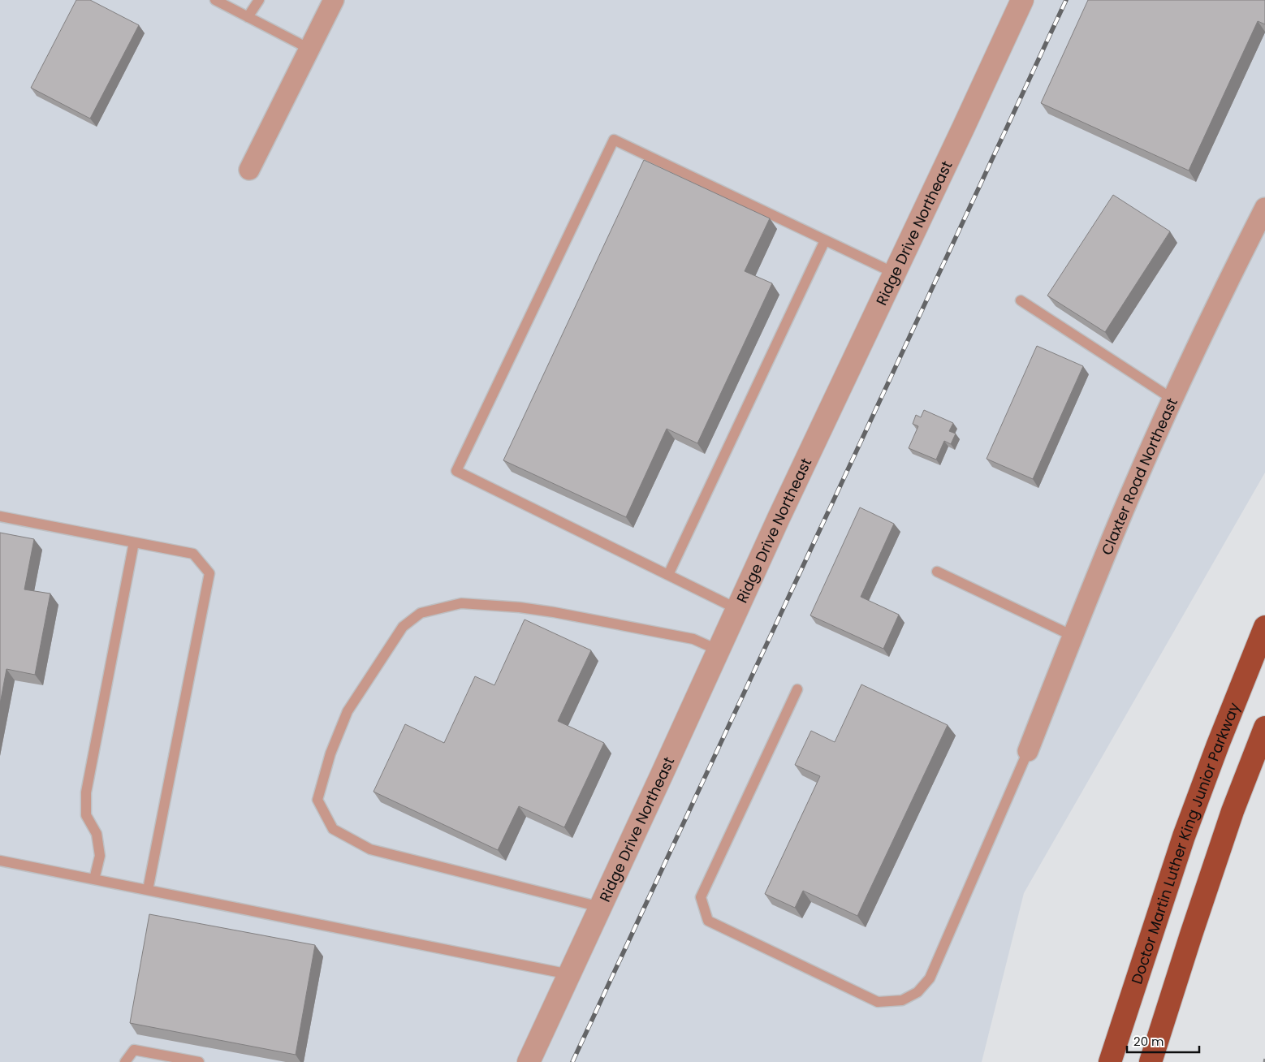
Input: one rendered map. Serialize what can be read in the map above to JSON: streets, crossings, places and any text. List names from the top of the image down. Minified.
{"streets":{"highway":["Doctor Martin Luther King Junior Parkway"],"street":["Ridge Drive Northeast","Claxter Road Northeast"]},"scale_bar":"20 m"}
